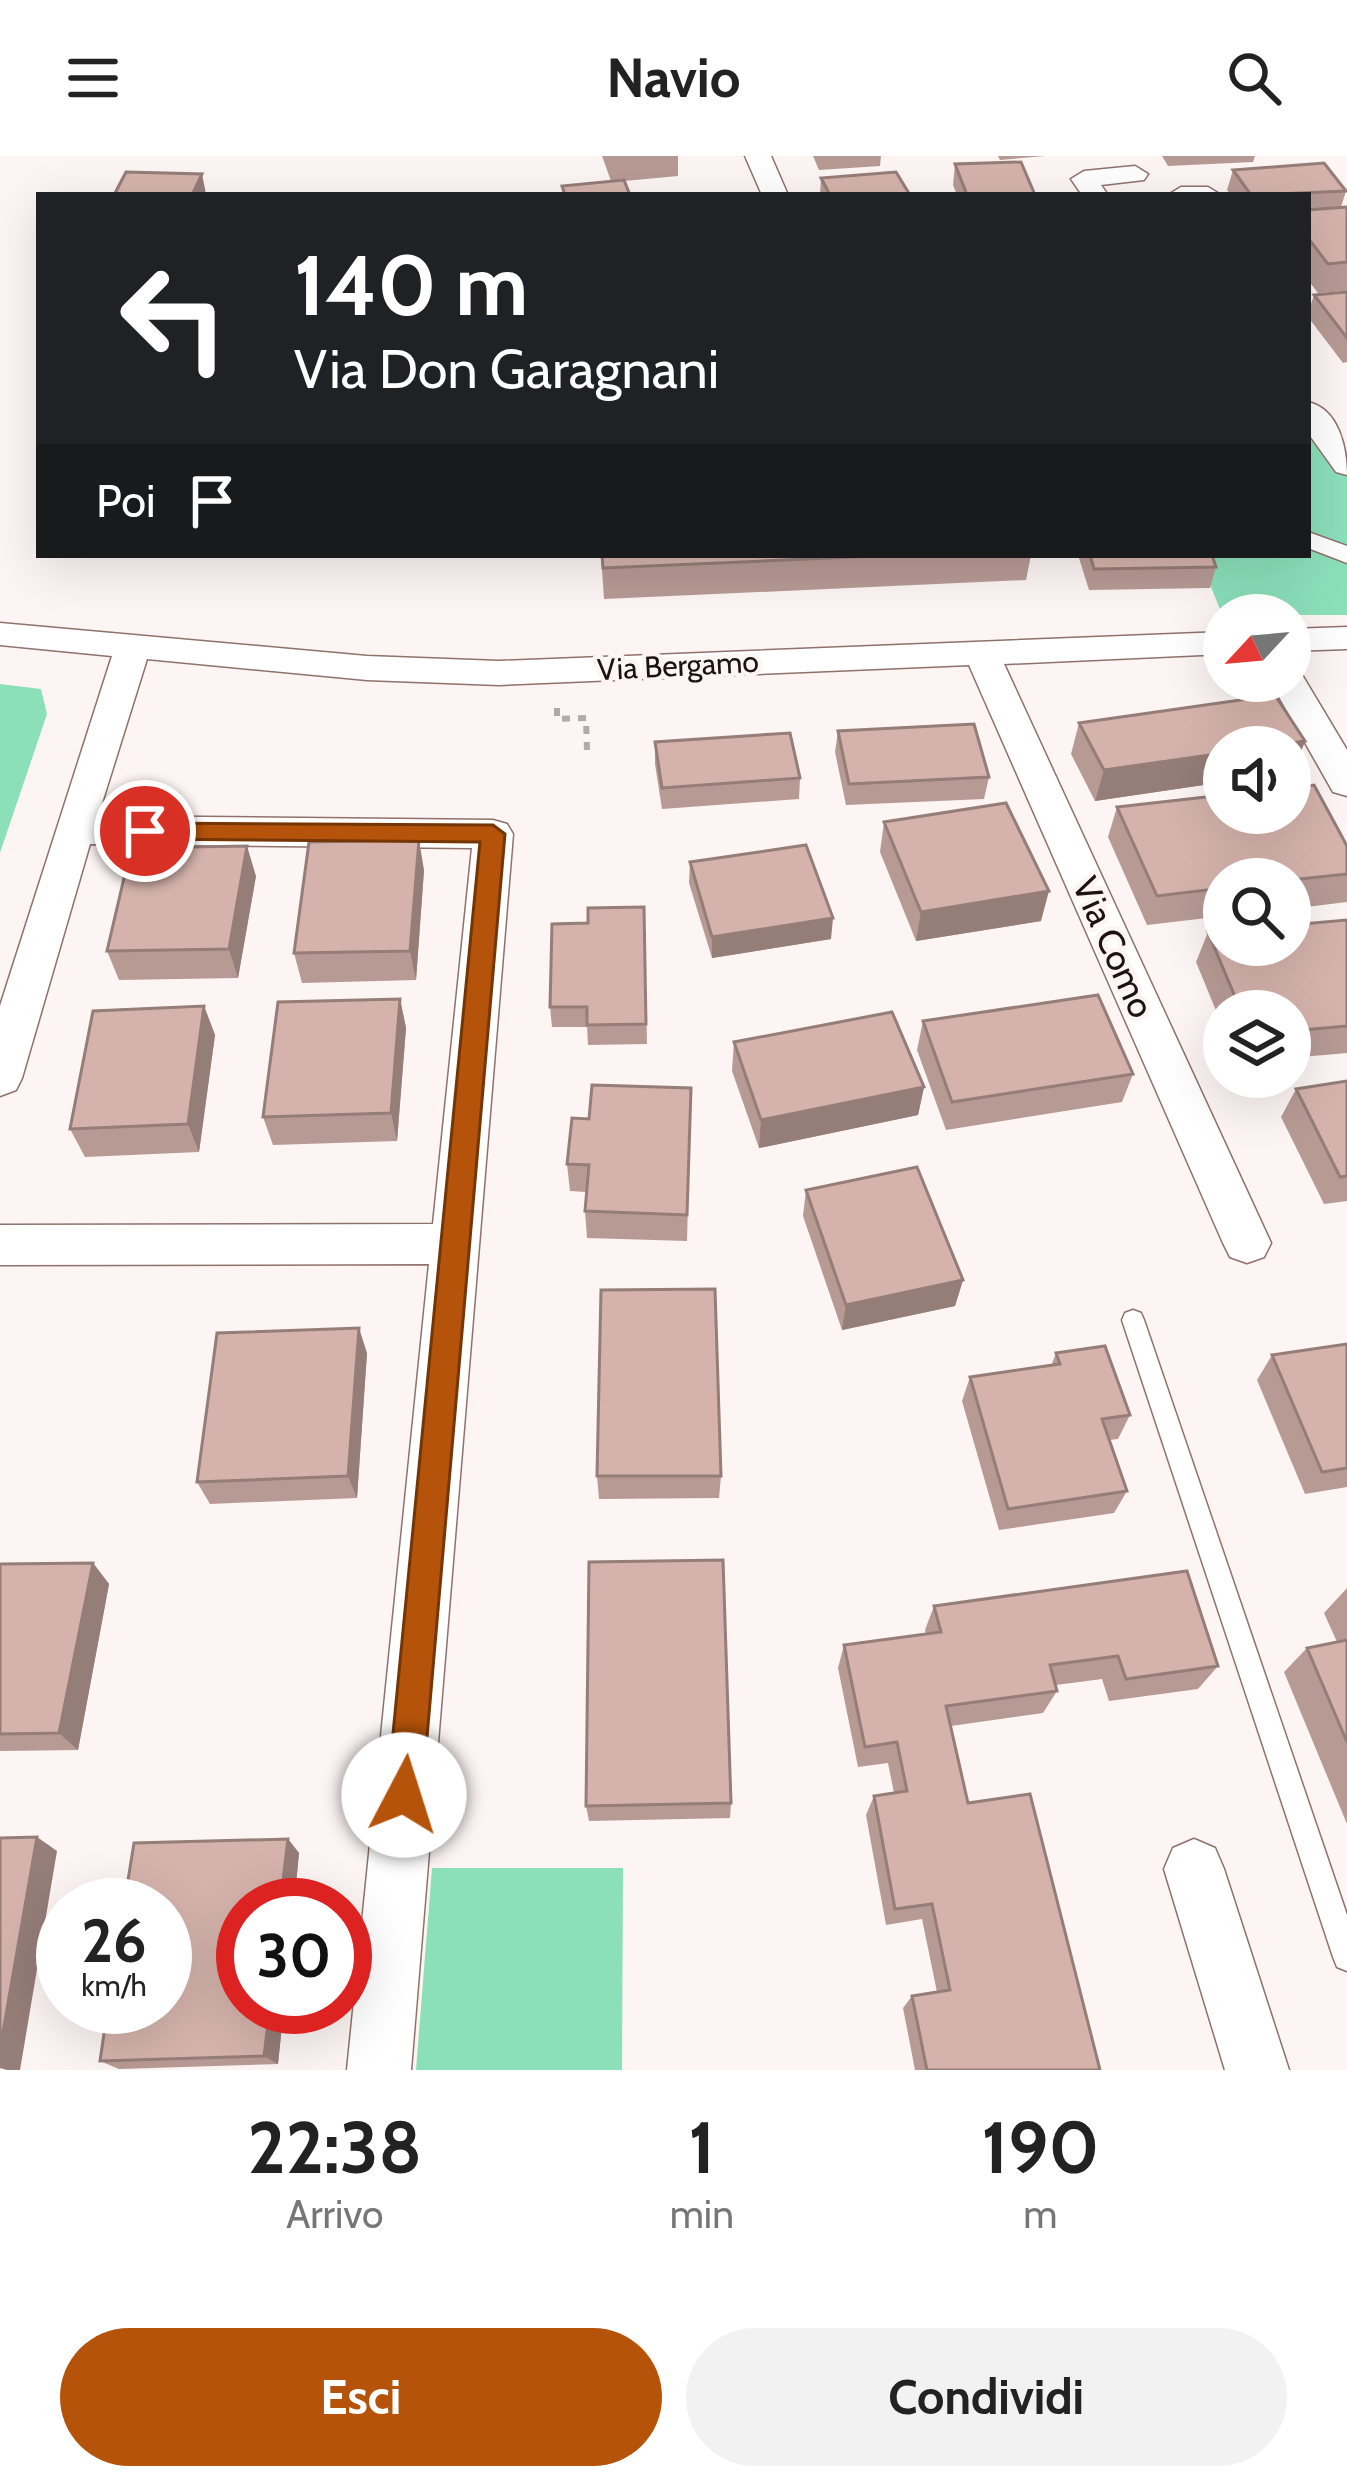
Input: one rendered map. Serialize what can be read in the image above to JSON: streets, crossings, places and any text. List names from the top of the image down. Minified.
{"streets":{"street":["Via Bergamo","Via Como"]},"crossings":[["Via Bergamo","Via Como"]],"north":"bottom left","page":{"header":"Navio","turn":["140 m","Via Don Garagnani"],"then":"Poi","speed":"26 km/h","limit":"30","eta":["22:38","Arrivo","1","min","190","m"],"buttons":["Esci","Condividi"]}}
